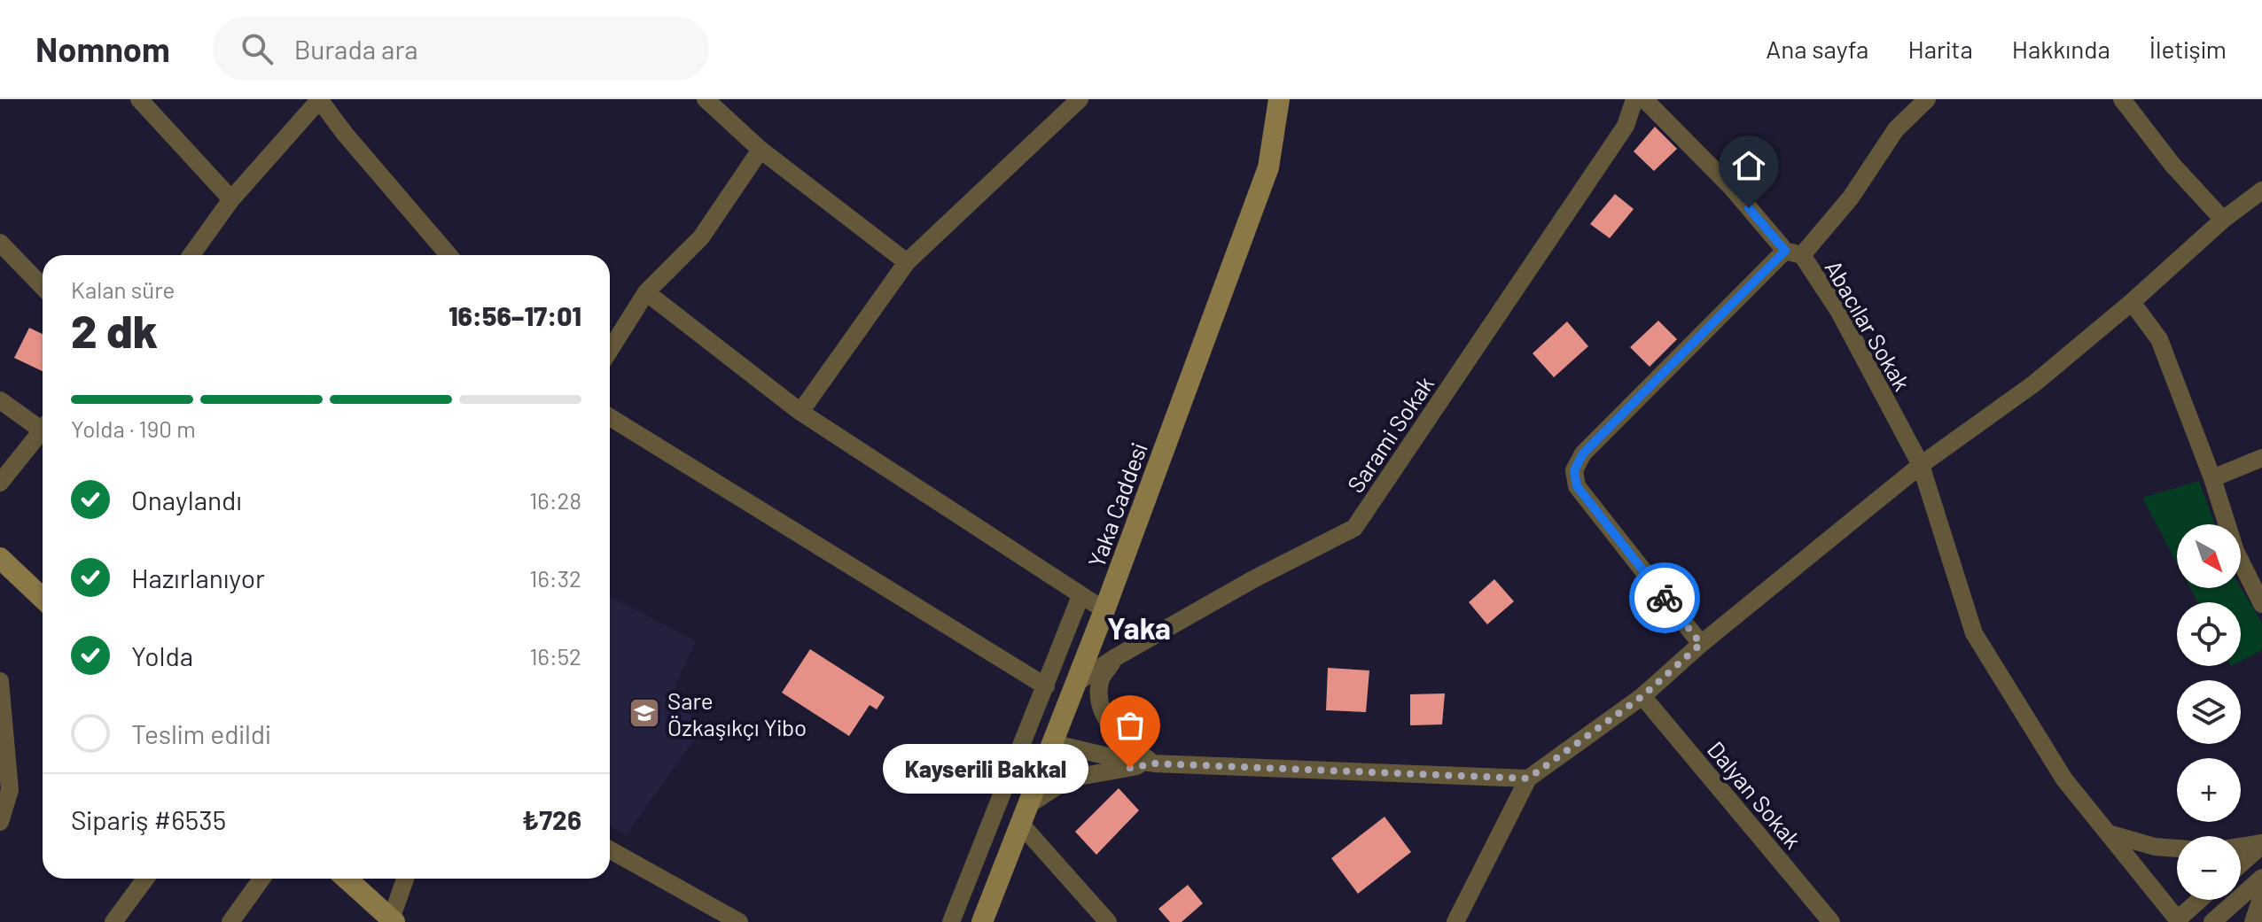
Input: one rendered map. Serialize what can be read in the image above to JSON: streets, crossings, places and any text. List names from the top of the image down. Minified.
{"streets":{"street":["Abacılar Sokak","Sarami Sokak","Yaka Caddesi","Dalyan Sokak"]},"crossings":[["Sarami Sokak","Yaka Caddesi"]],"districts":["Yaka"],"places":{"school or university":["Sare Özkaşıkçı Yibo"],"other":["Kayserili Bakkal"]},"north":"bottom right","page":{"header":"Nomnom","search":"Burada ara","nav":["Ana sayfa","Harita","Hakkında","İletişim"],"heading":["2 dk","Kalan süre","16:56–17:01"],"panel":["Sipariş #6535","₺726"],"bar":"Yolda · 190 m","list":[["Onaylandı","16:28"],["Hazırlanıyor","16:32"],["Yolda","16:52"],"Teslim edildi"],"map_buttons":["+","−"],"bubble":"Kayserili Bakkal"}}
